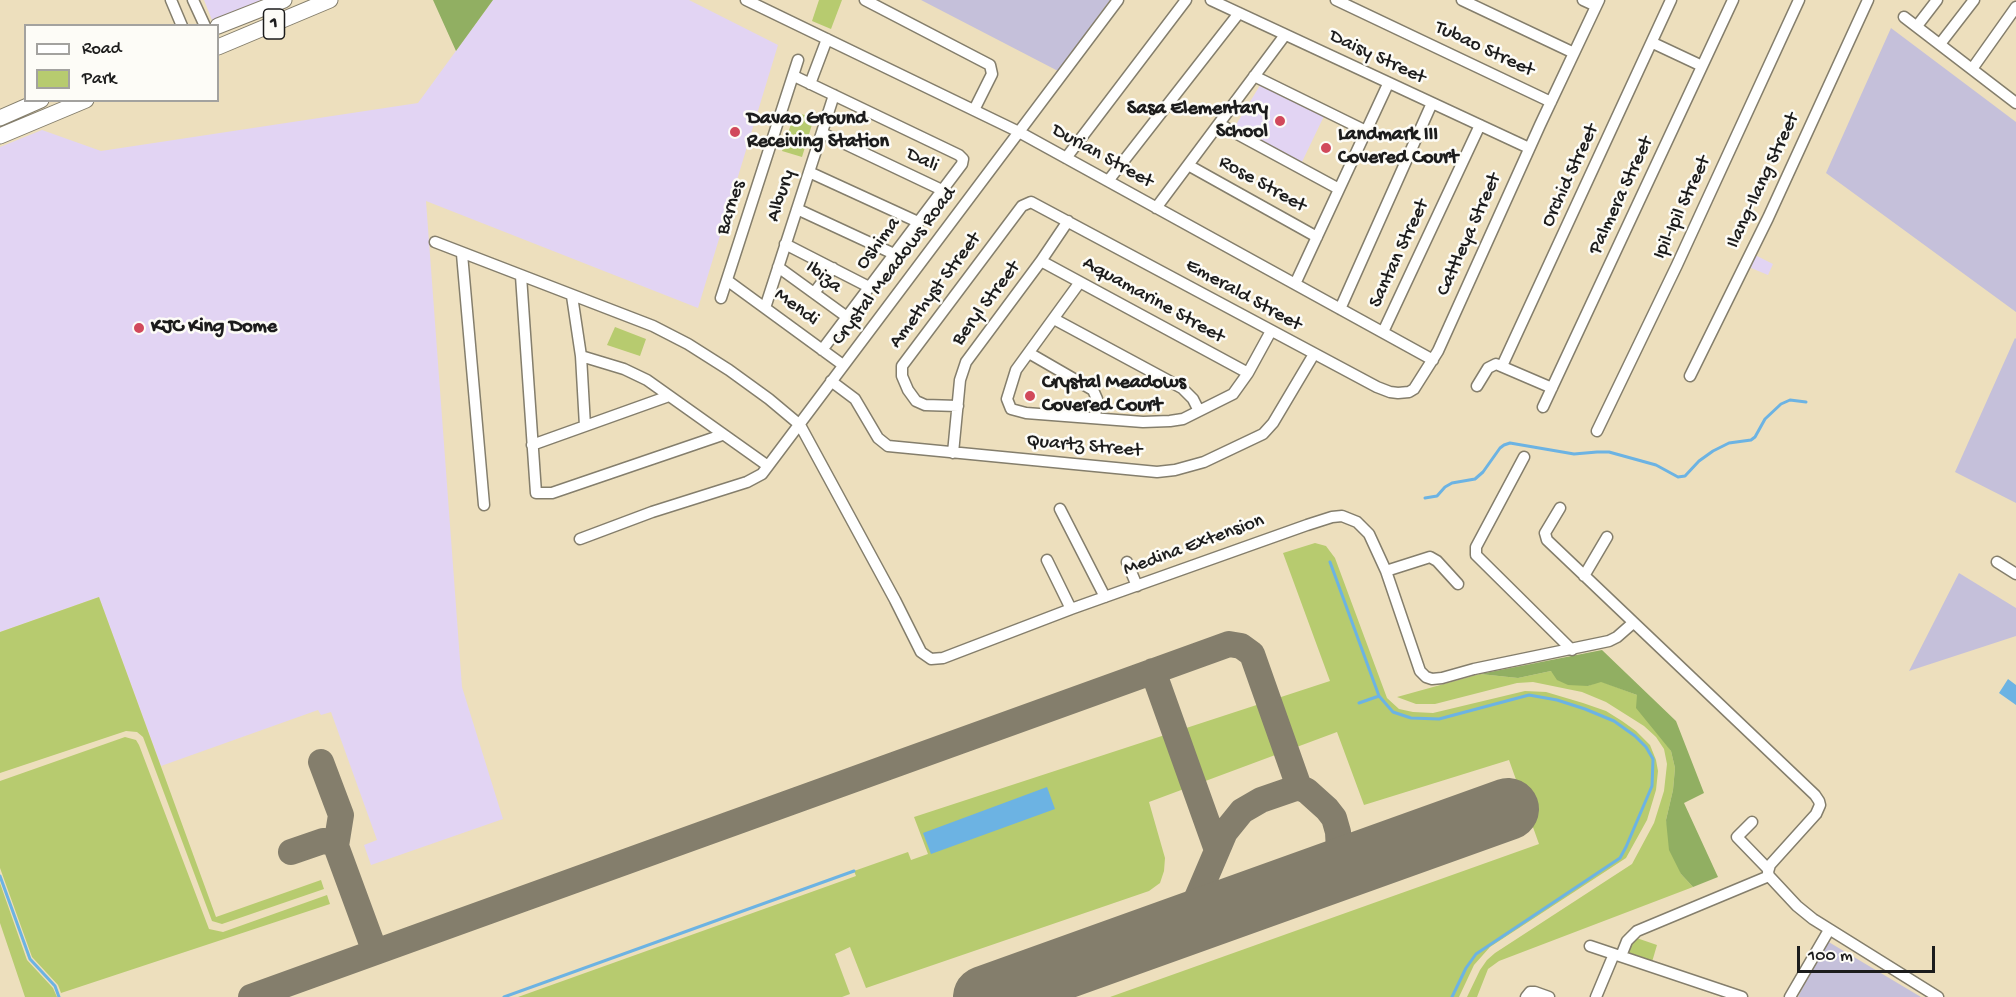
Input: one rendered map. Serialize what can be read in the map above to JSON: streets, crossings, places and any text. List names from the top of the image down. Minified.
{"streets":{"highway":["1"],"street":["Tubao Street","Daisy Street","Durian Street","Dali","Orchid Street","Ilang-Ilang Street","Rose Street","Albury","Palmera Street","Barnes","Ipil-Ipil Street","Cattleya Street","Oshima","Santan Street","Crystal Meadows Road","Ibiza","Amethyst Street","Emerald Street","Aquamarine Street","Beryl Street","Mendi","Quartz Street","Medina Extension"]},"crossings":[["Tubao Street","Cattleya Street"],["Daisy Street","Cattleya Street"],["Daisy Street","Santan Street"],["Durian Street","Cattleya Street"],["Durian Street","Santan Street"],["Durian Street","Crystal Meadows Road"],["Durian Street","Emerald Street"],["Dali","Albury"],["Dali","Oshima"],["Albury","Oshima"],["Albury","Ibiza"],["Albury","Mendi"],["Barnes","Mendi"],["Cattleya Street","Emerald Street"],["Oshima","Ibiza"],["Oshima","Mendi"],["Crystal Meadows Road","Mendi"],["Crystal Meadows Road","Quartz Street"],["Crystal Meadows Road","Medina Extension"],["Amethyst Street","Emerald Street"],["Amethyst Street","Beryl Street"],["Emerald Street","Beryl Street"],["Emerald Street","Quartz Street"],["Aquamarine Street","Beryl Street"],["Beryl Street","Quartz Street"]],"places":["Sasa Elementary School","Davao Ground Receiving Station","Landmark III Covered Court","KJC King Dome","Crystal Meadows Covered Court"],"legend":["Road","Park"],"scale_bar":"100 m"}
